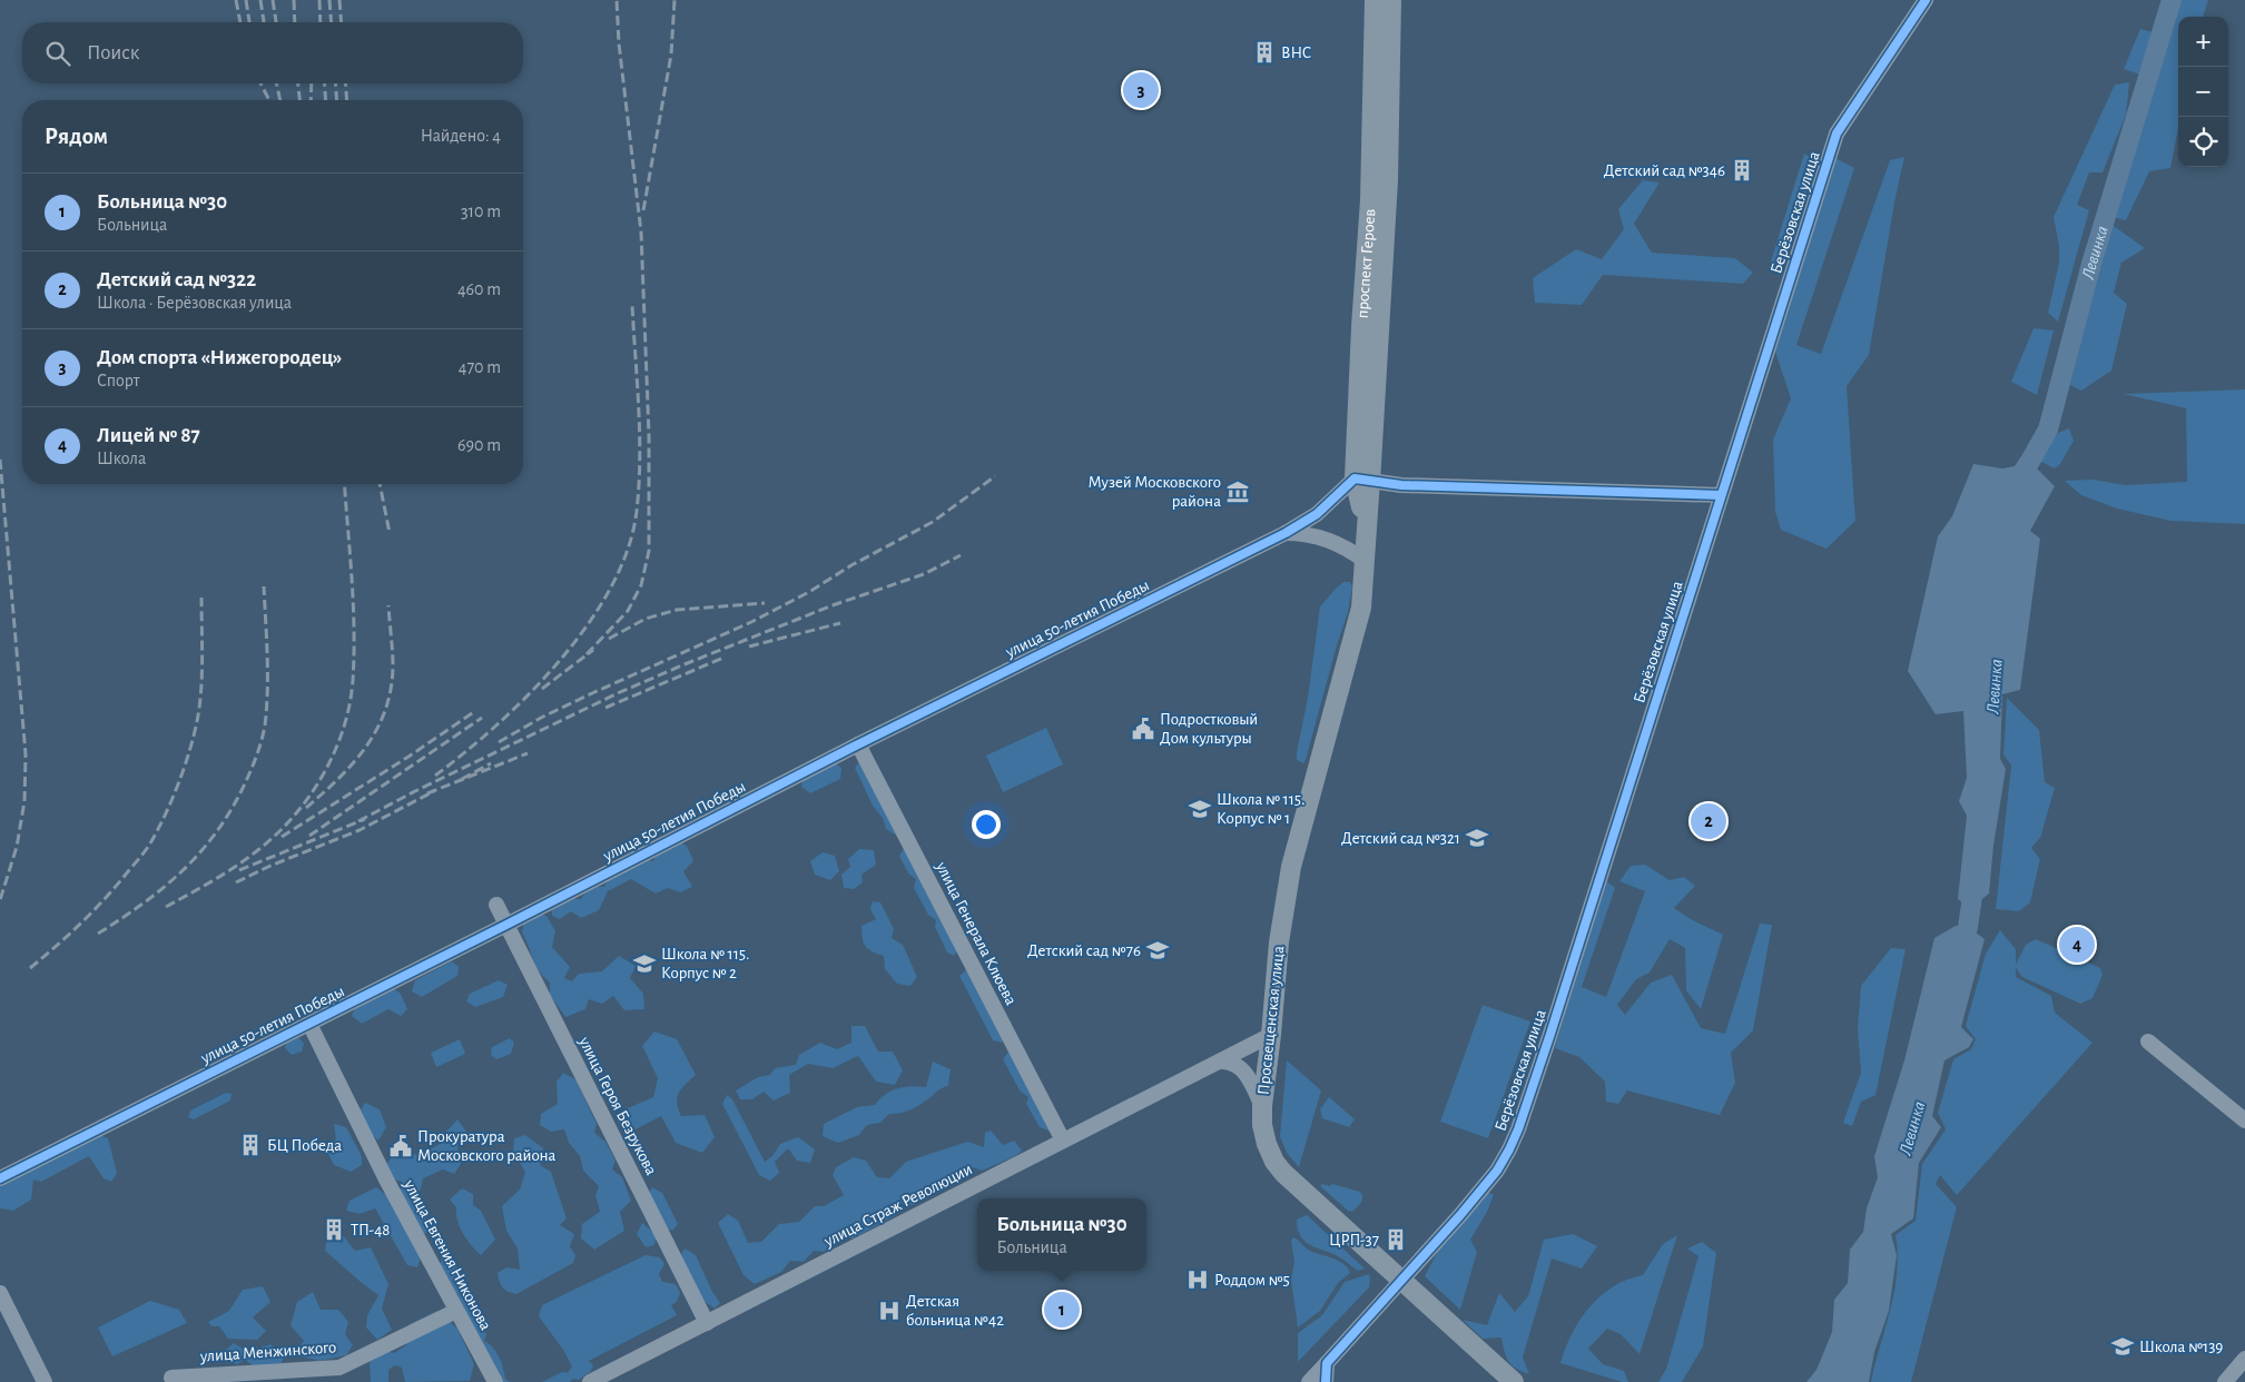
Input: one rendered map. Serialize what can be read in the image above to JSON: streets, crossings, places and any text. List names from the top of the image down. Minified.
{"streets":{"main road":["проспект Героев","Просвещенская улица"],"street":["Берёзовская улица","улица 50-летия Победы","улица Генерала Клюева","улица Героя Безрукова","улица Страж Революции","улица Евгения Никонова","улица Менжинского"]},"crossings":[["Берёзовская улица","Просвещенская улица"],["проспект Героев","улица 50-летия Победы"],["проспект Героев","Просвещенская улица"],["улица 50-летия Победы","улица Генерала Клюева"],["улица 50-летия Победы","улица Героя Безрукова"],["улица 50-летия Победы","улица Евгения Никонова"],["улица Генерала Клюева","улица Страж Революции"],["Просвещенская улица","улица Страж Революции"],["улица Героя Безрукова","улица Страж Революции"],["улица Евгения Никонова","улица Менжинского"]],"water":["Левинка"],"places":{"building":["ВНС","Детский сад №346","БЦ Победа","ТП-48","ЦРП-37"],"museum":["Музей Московского района"],"public building":["Подростковый Дом культуры","Прокуратура Московского района"],"school or university":["Школа № 115. Корпус № 1","Детский сад №321","Детский сад №76","Школа № 115. Корпус № 2","Школа №139"],"hospital":["Роддом №5","Детская больница №42"]},"page":{"map_buttons":["+","−"],"search":"Поиск","pins":["3","2","4","1"],"heading":["Рядом","Найдено: 4"],"list":[{"mark":"1","name":"Больница №30","note":"Больница","value":"310 m"},{"mark":"2","name":"Детский сад №322","note":"Школа · Берёзовская улица","value":"460 m"},{"mark":"3","name":"Дом спорта «Нижегородец»","note":"Спорт","value":"470 m"},{"mark":"4","name":"Лицей № 87","note":"Школа","value":"690 m"}],"popup":["Больница №30","Больница"]}}
